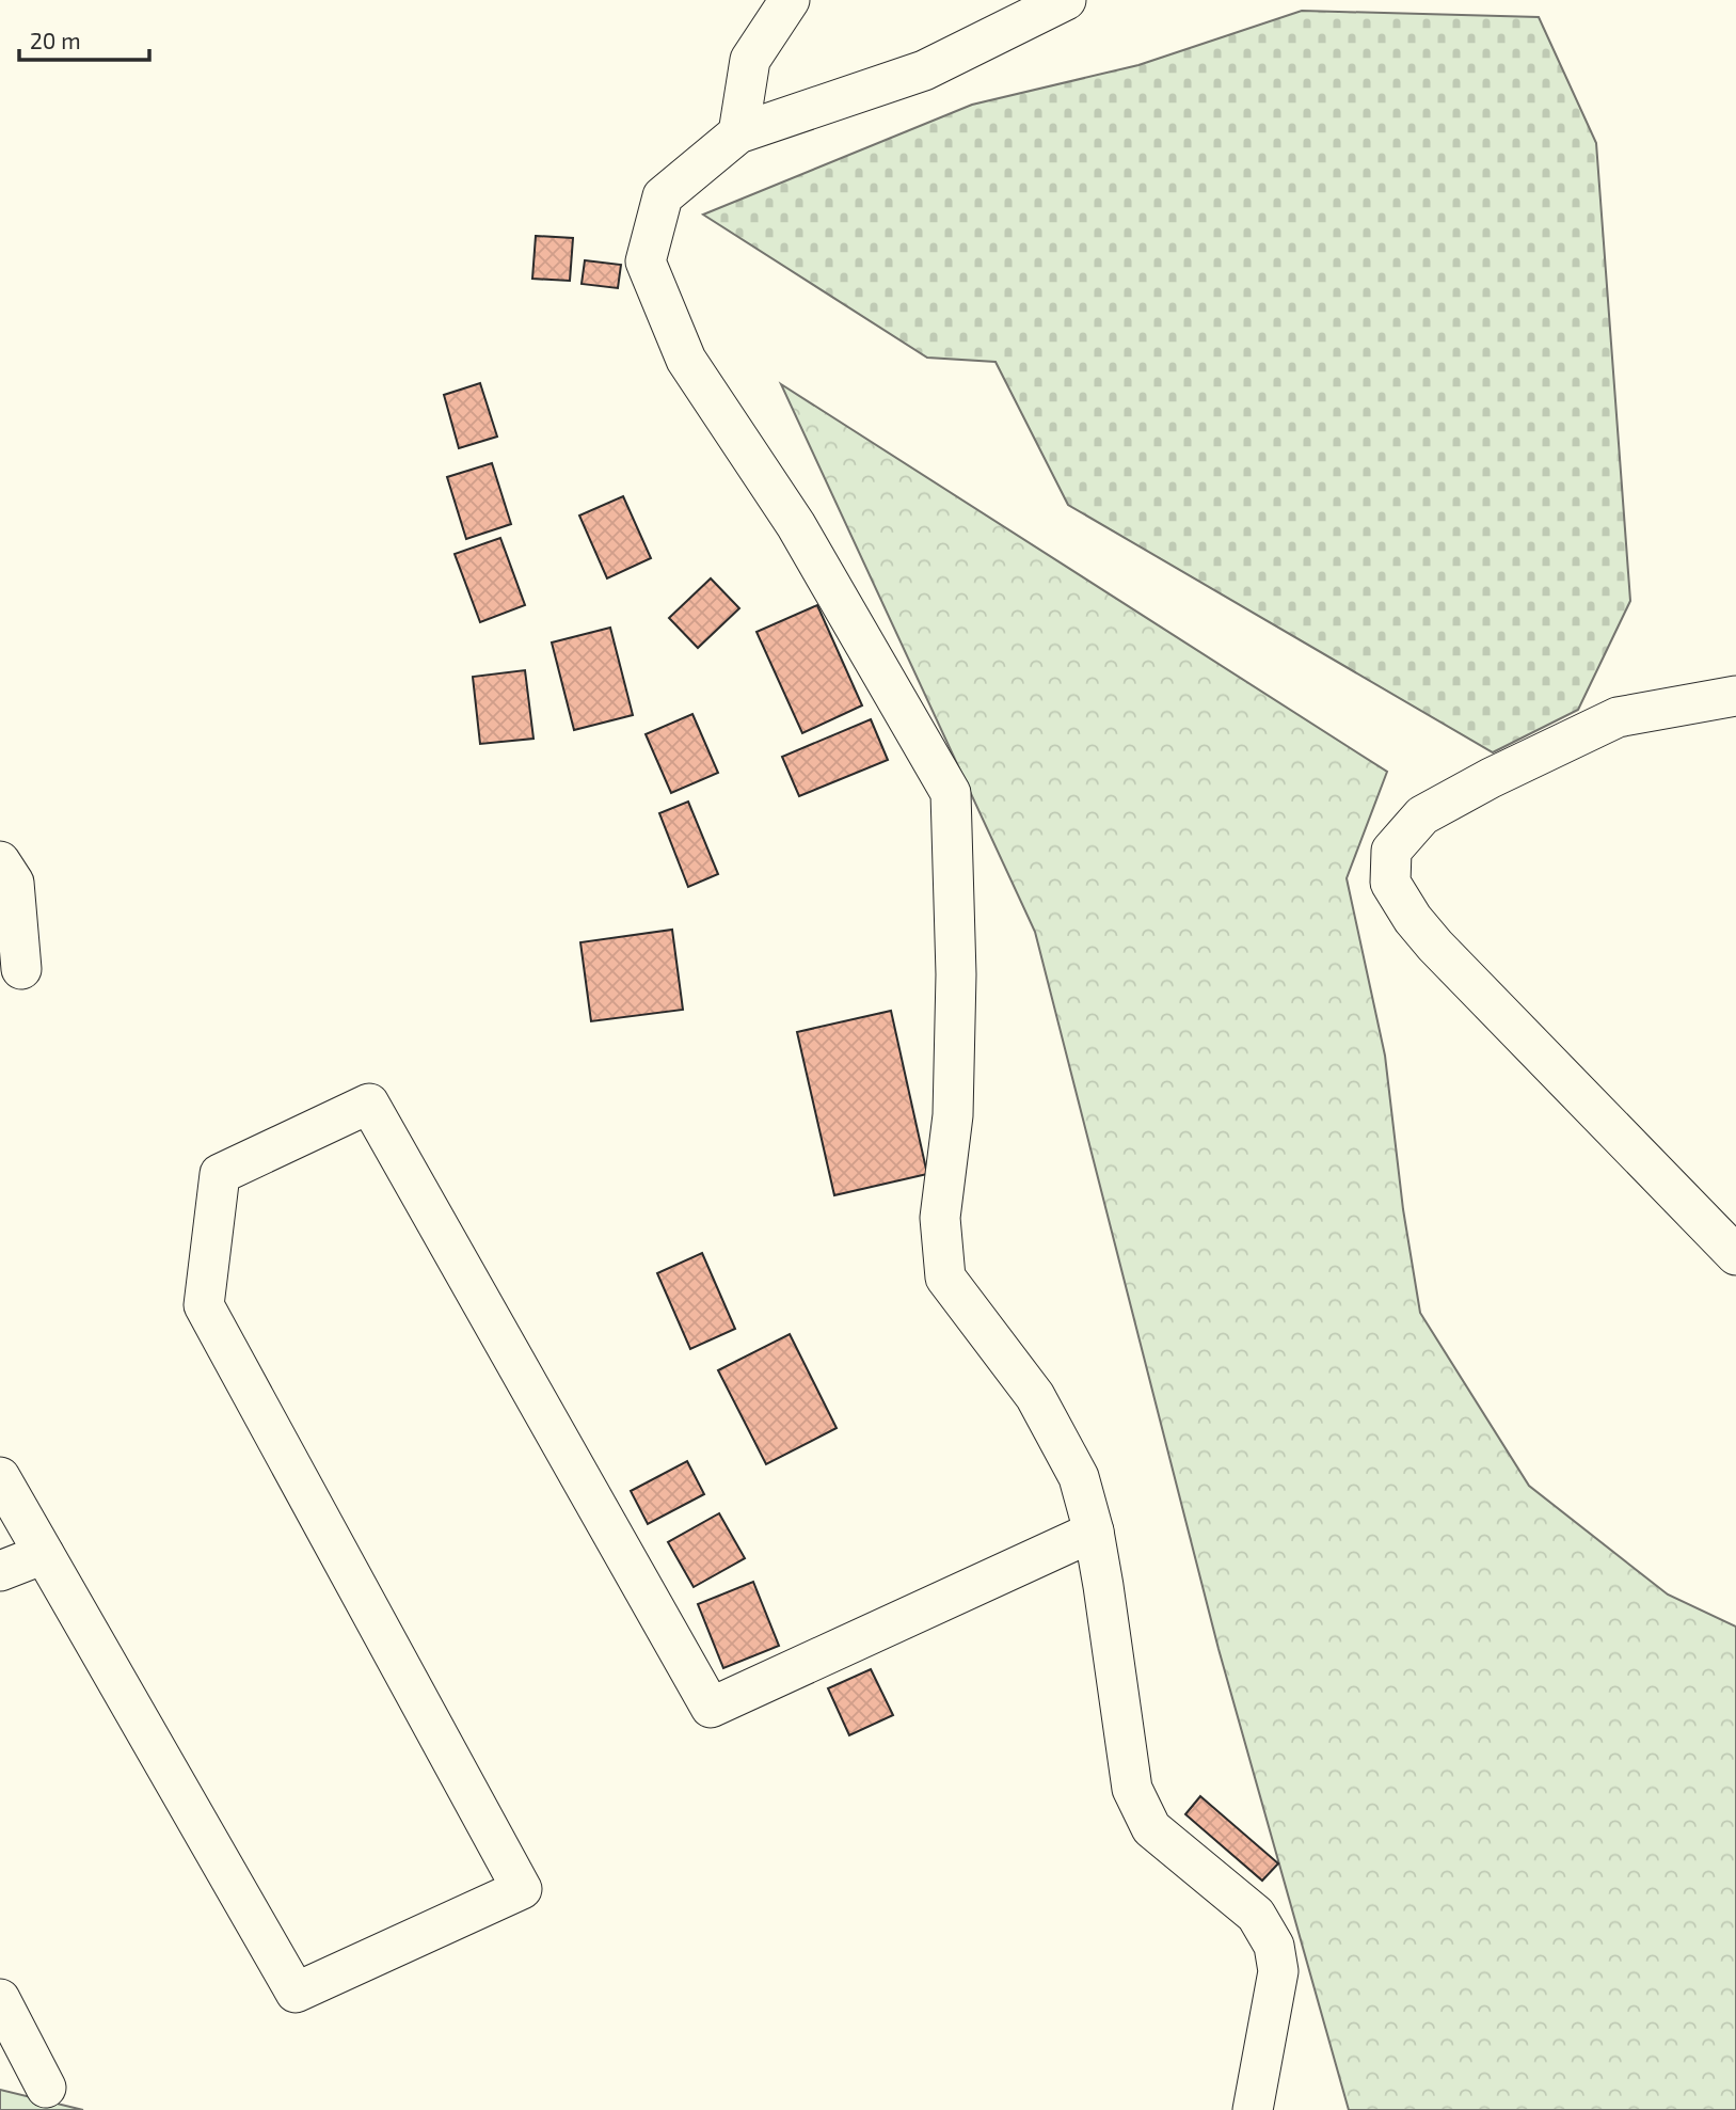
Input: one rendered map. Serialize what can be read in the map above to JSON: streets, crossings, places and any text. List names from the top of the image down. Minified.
{"scale_bar":"20 m"}
